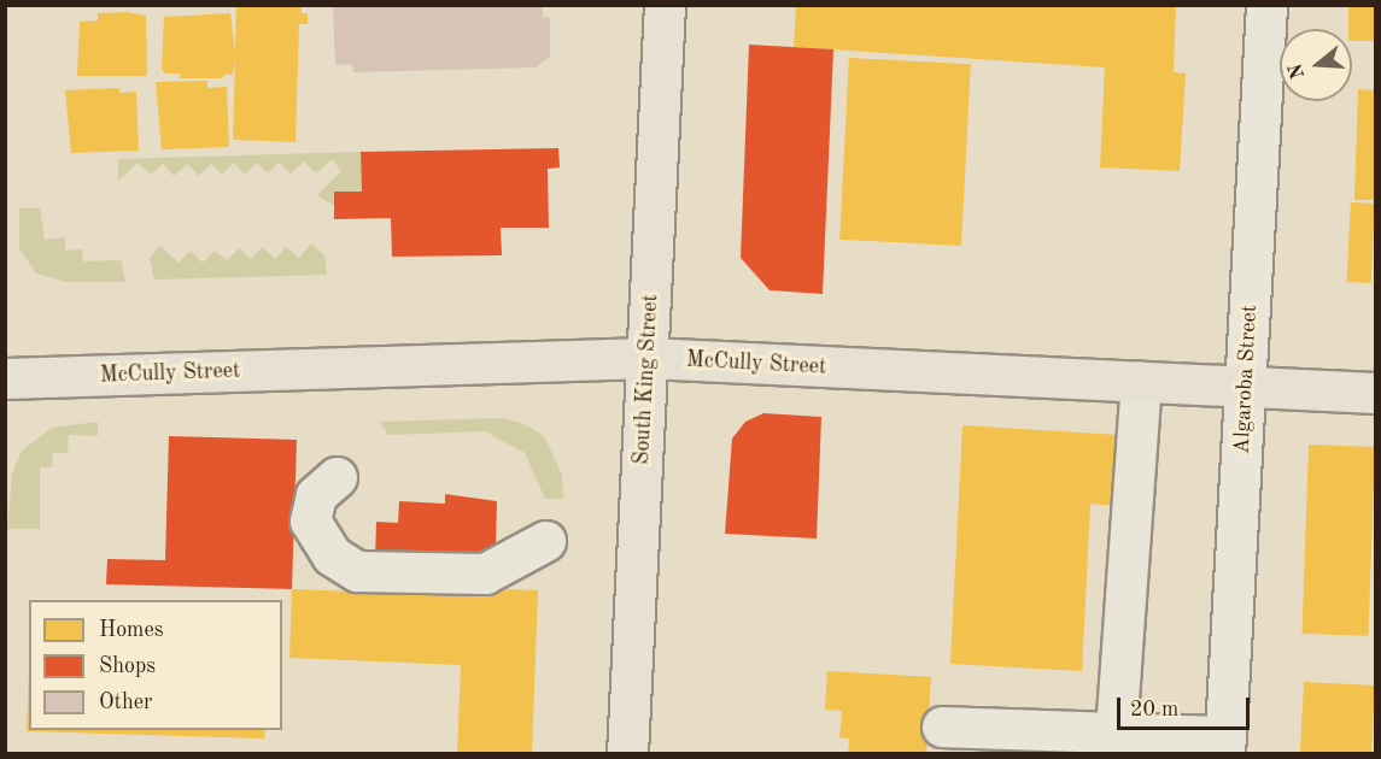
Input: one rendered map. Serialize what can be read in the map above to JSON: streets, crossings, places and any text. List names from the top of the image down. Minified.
{"streets":{"main road":["McCully Street","South King Street"],"street":["Algaroba Street"]},"crossings":[["McCully Street","South King Street"],["McCully Street","Algaroba Street"]],"legend":["Homes","Shops","Other"],"scale_bar":"20 m","north":"left"}
